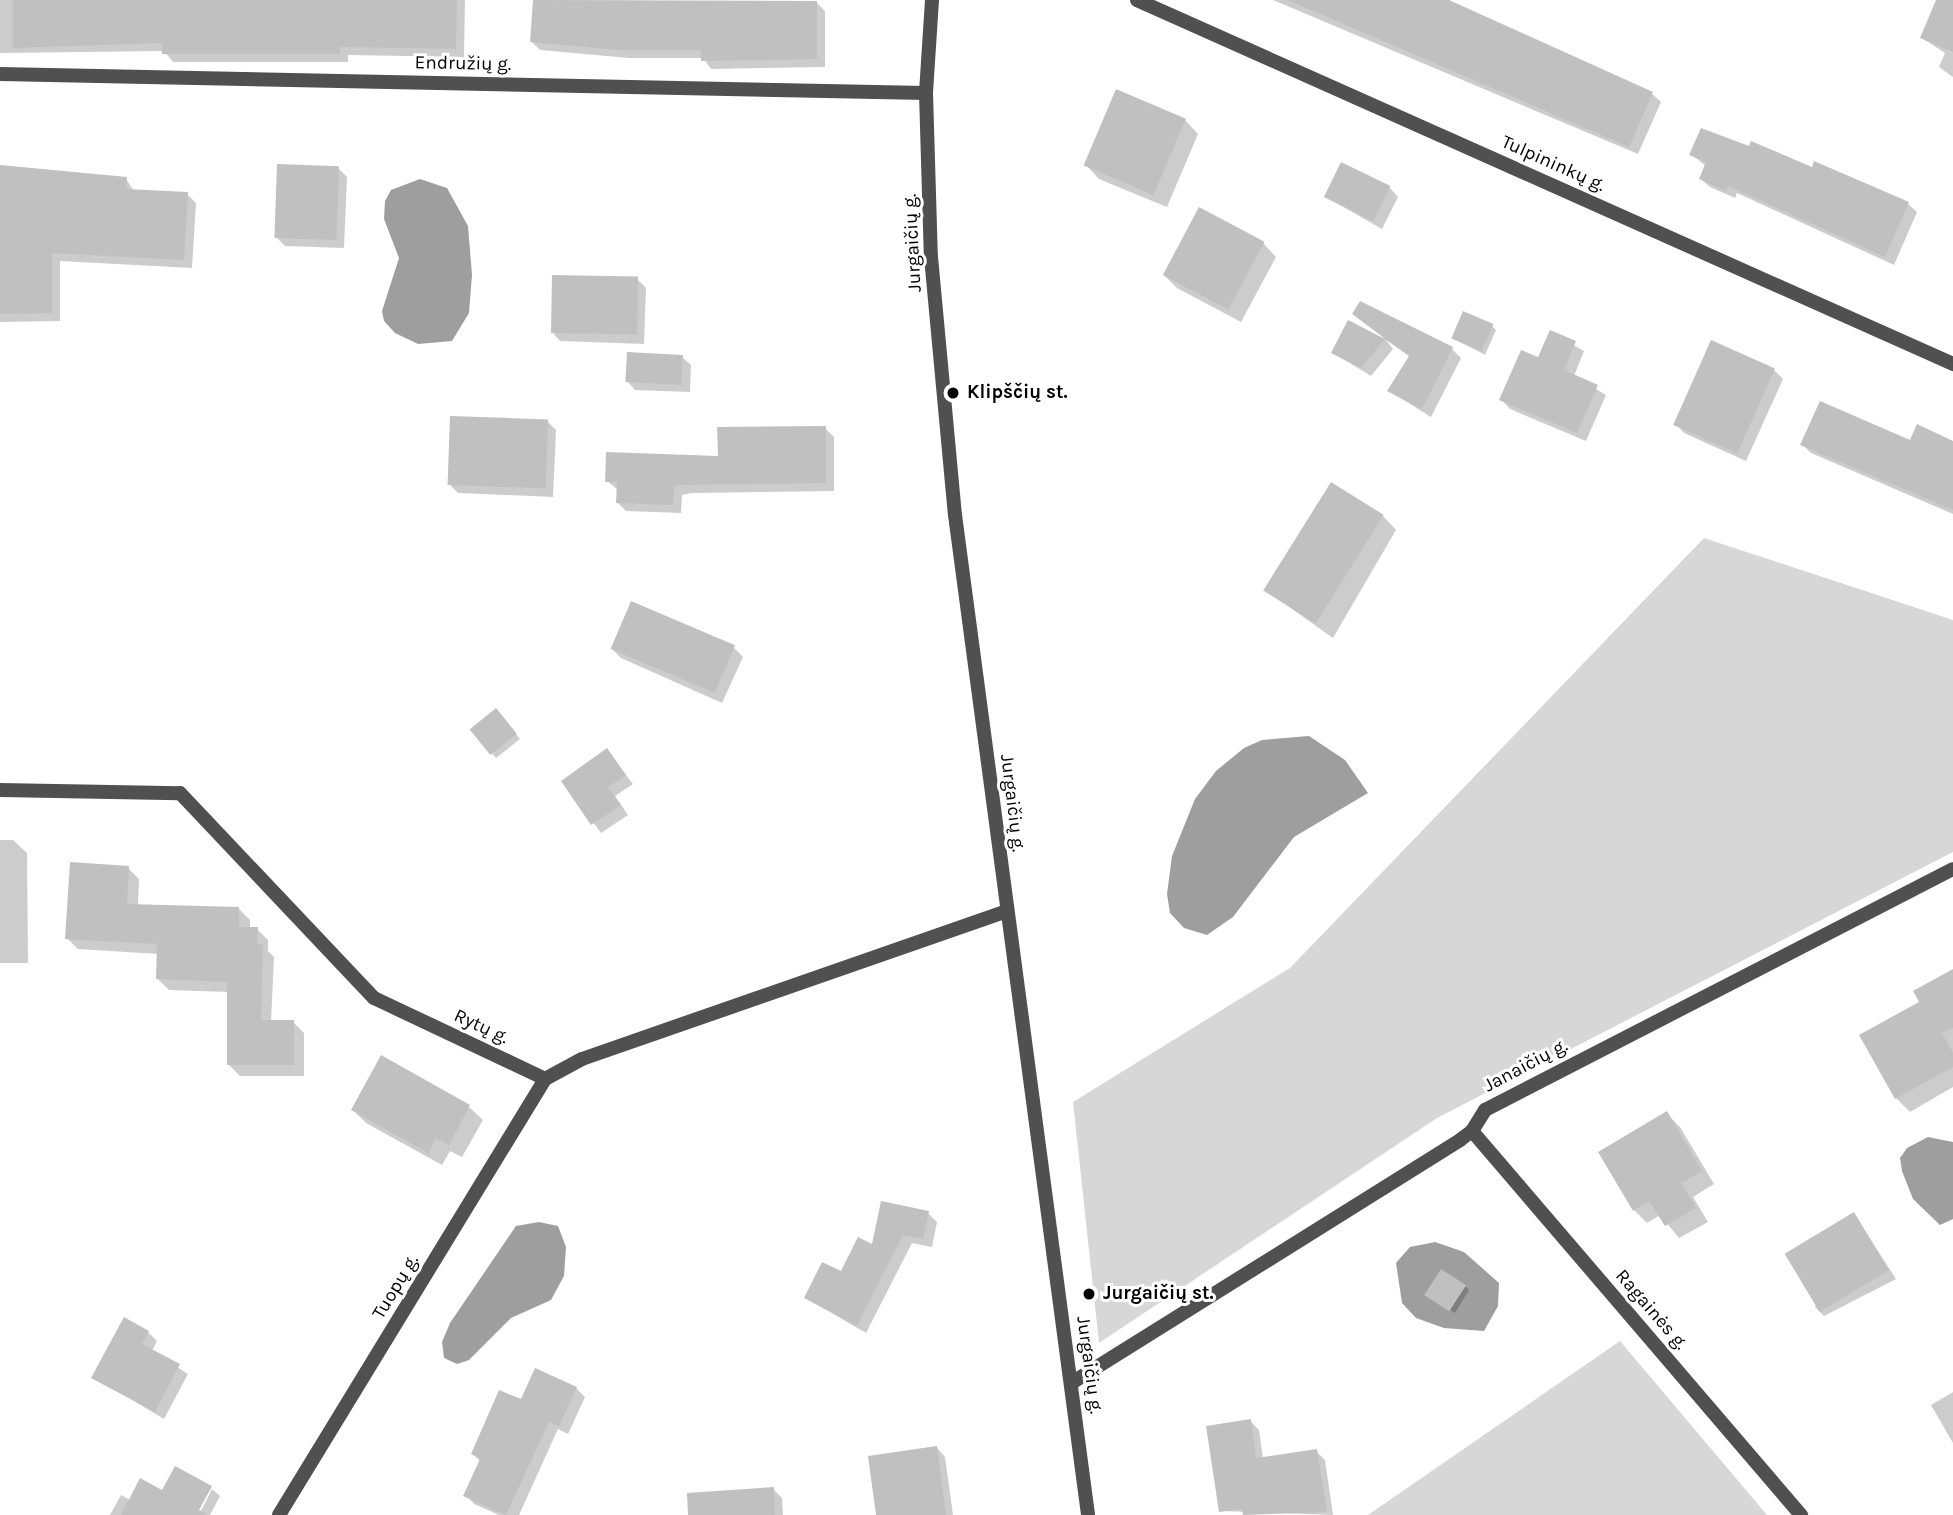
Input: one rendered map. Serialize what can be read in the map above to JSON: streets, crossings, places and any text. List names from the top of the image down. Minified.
{"streets":{"street":["Endružių g.","Tulpininkų g.","Jurgaičių g.","Rytų g.","Janaičių g.","Tuopų g.","Ragainės g."]},"crossings":[["Endružių g.","Jurgaičių g."],["Jurgaičių g.","Janaičių g."],["Rytų g.","Tuopų g."],["Janaičių g.","Ragainės g."]],"places":["Klipščių st.","Jurgaičių st."]}
